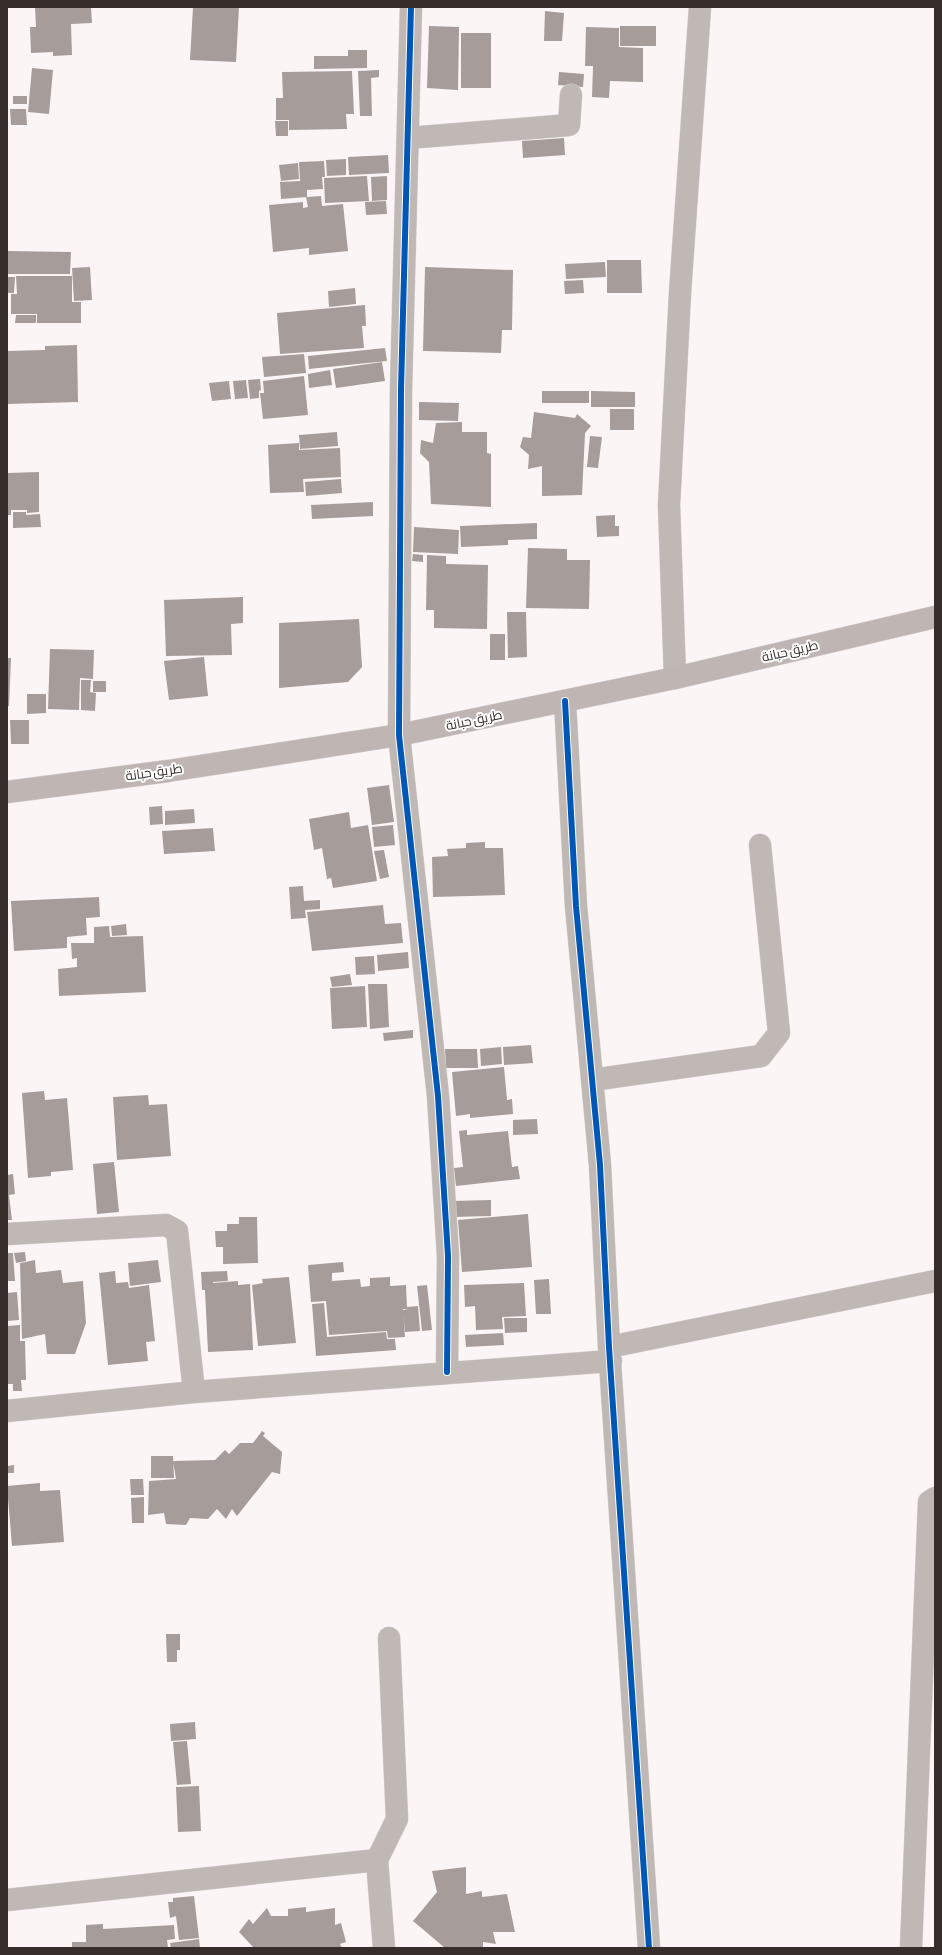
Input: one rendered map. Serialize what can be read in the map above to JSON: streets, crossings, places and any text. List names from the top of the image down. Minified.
{"streets":{"street":["طريق حبانة"]}}
